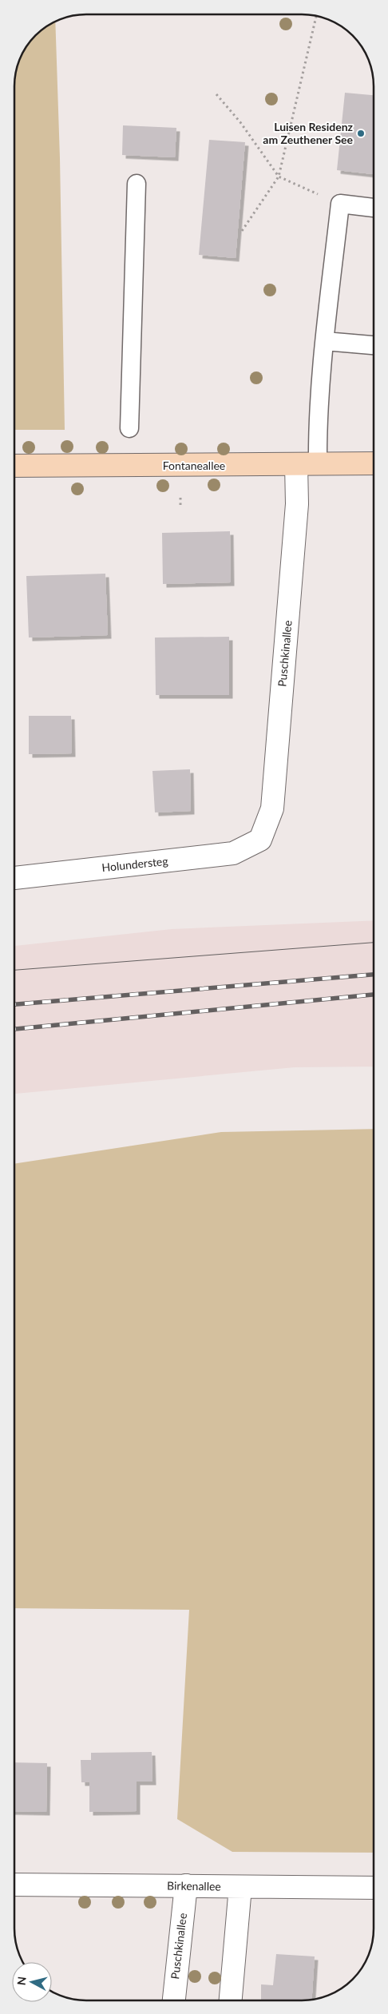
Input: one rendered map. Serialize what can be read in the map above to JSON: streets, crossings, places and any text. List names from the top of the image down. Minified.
{"streets":{"main road":["Fontaneallee"],"street":["Puschkinallee","Holundersteg","Birkenallee"]},"crossings":[["Fontaneallee","Puschkinallee"],["Puschkinallee","Holundersteg"],["Puschkinallee","Birkenallee"]],"places":["Luisen Residenz am Zeuthener See"],"north":"left"}
